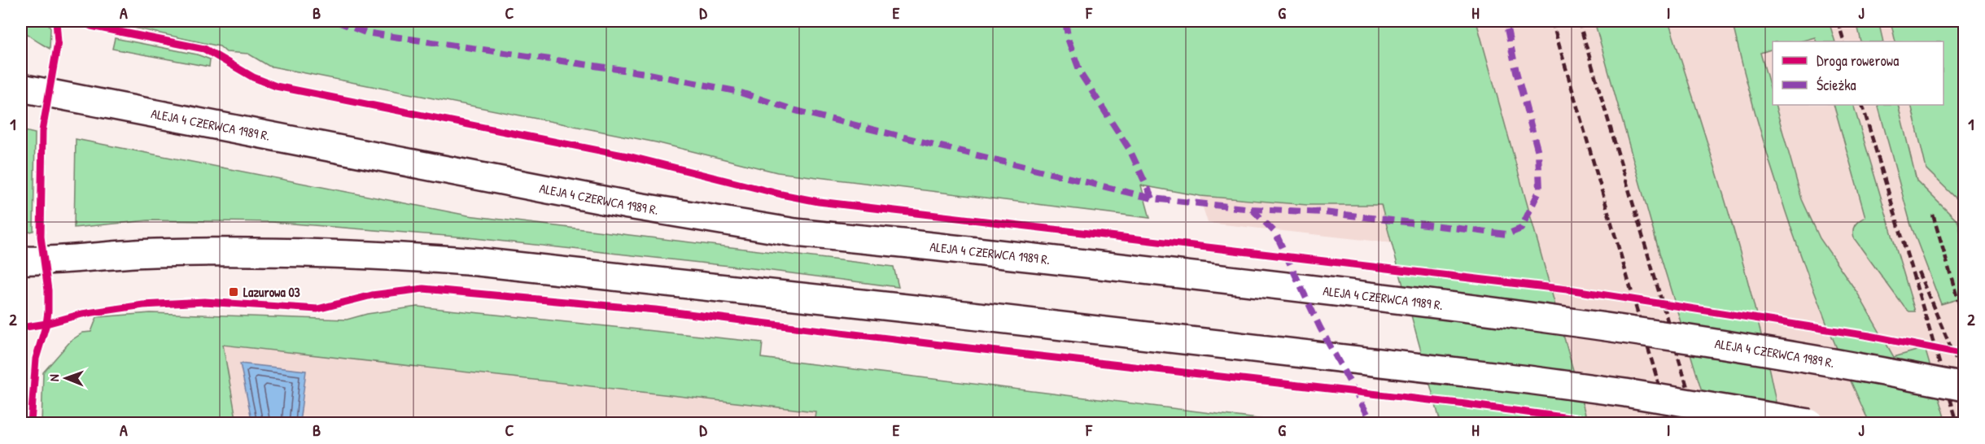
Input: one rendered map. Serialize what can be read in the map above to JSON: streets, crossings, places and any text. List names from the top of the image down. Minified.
{"streets":{"main road":["ALEJA 4 CZERWCA 1989 R."]},"places":{"transit":["Lazurowa 03"]},"legend":["Droga rowerowa","Ścieżka"],"north":"left","grid":{"columns":["A","B","C","D","E","F","G","H","I","J"],"rows":["1","2"]}}
